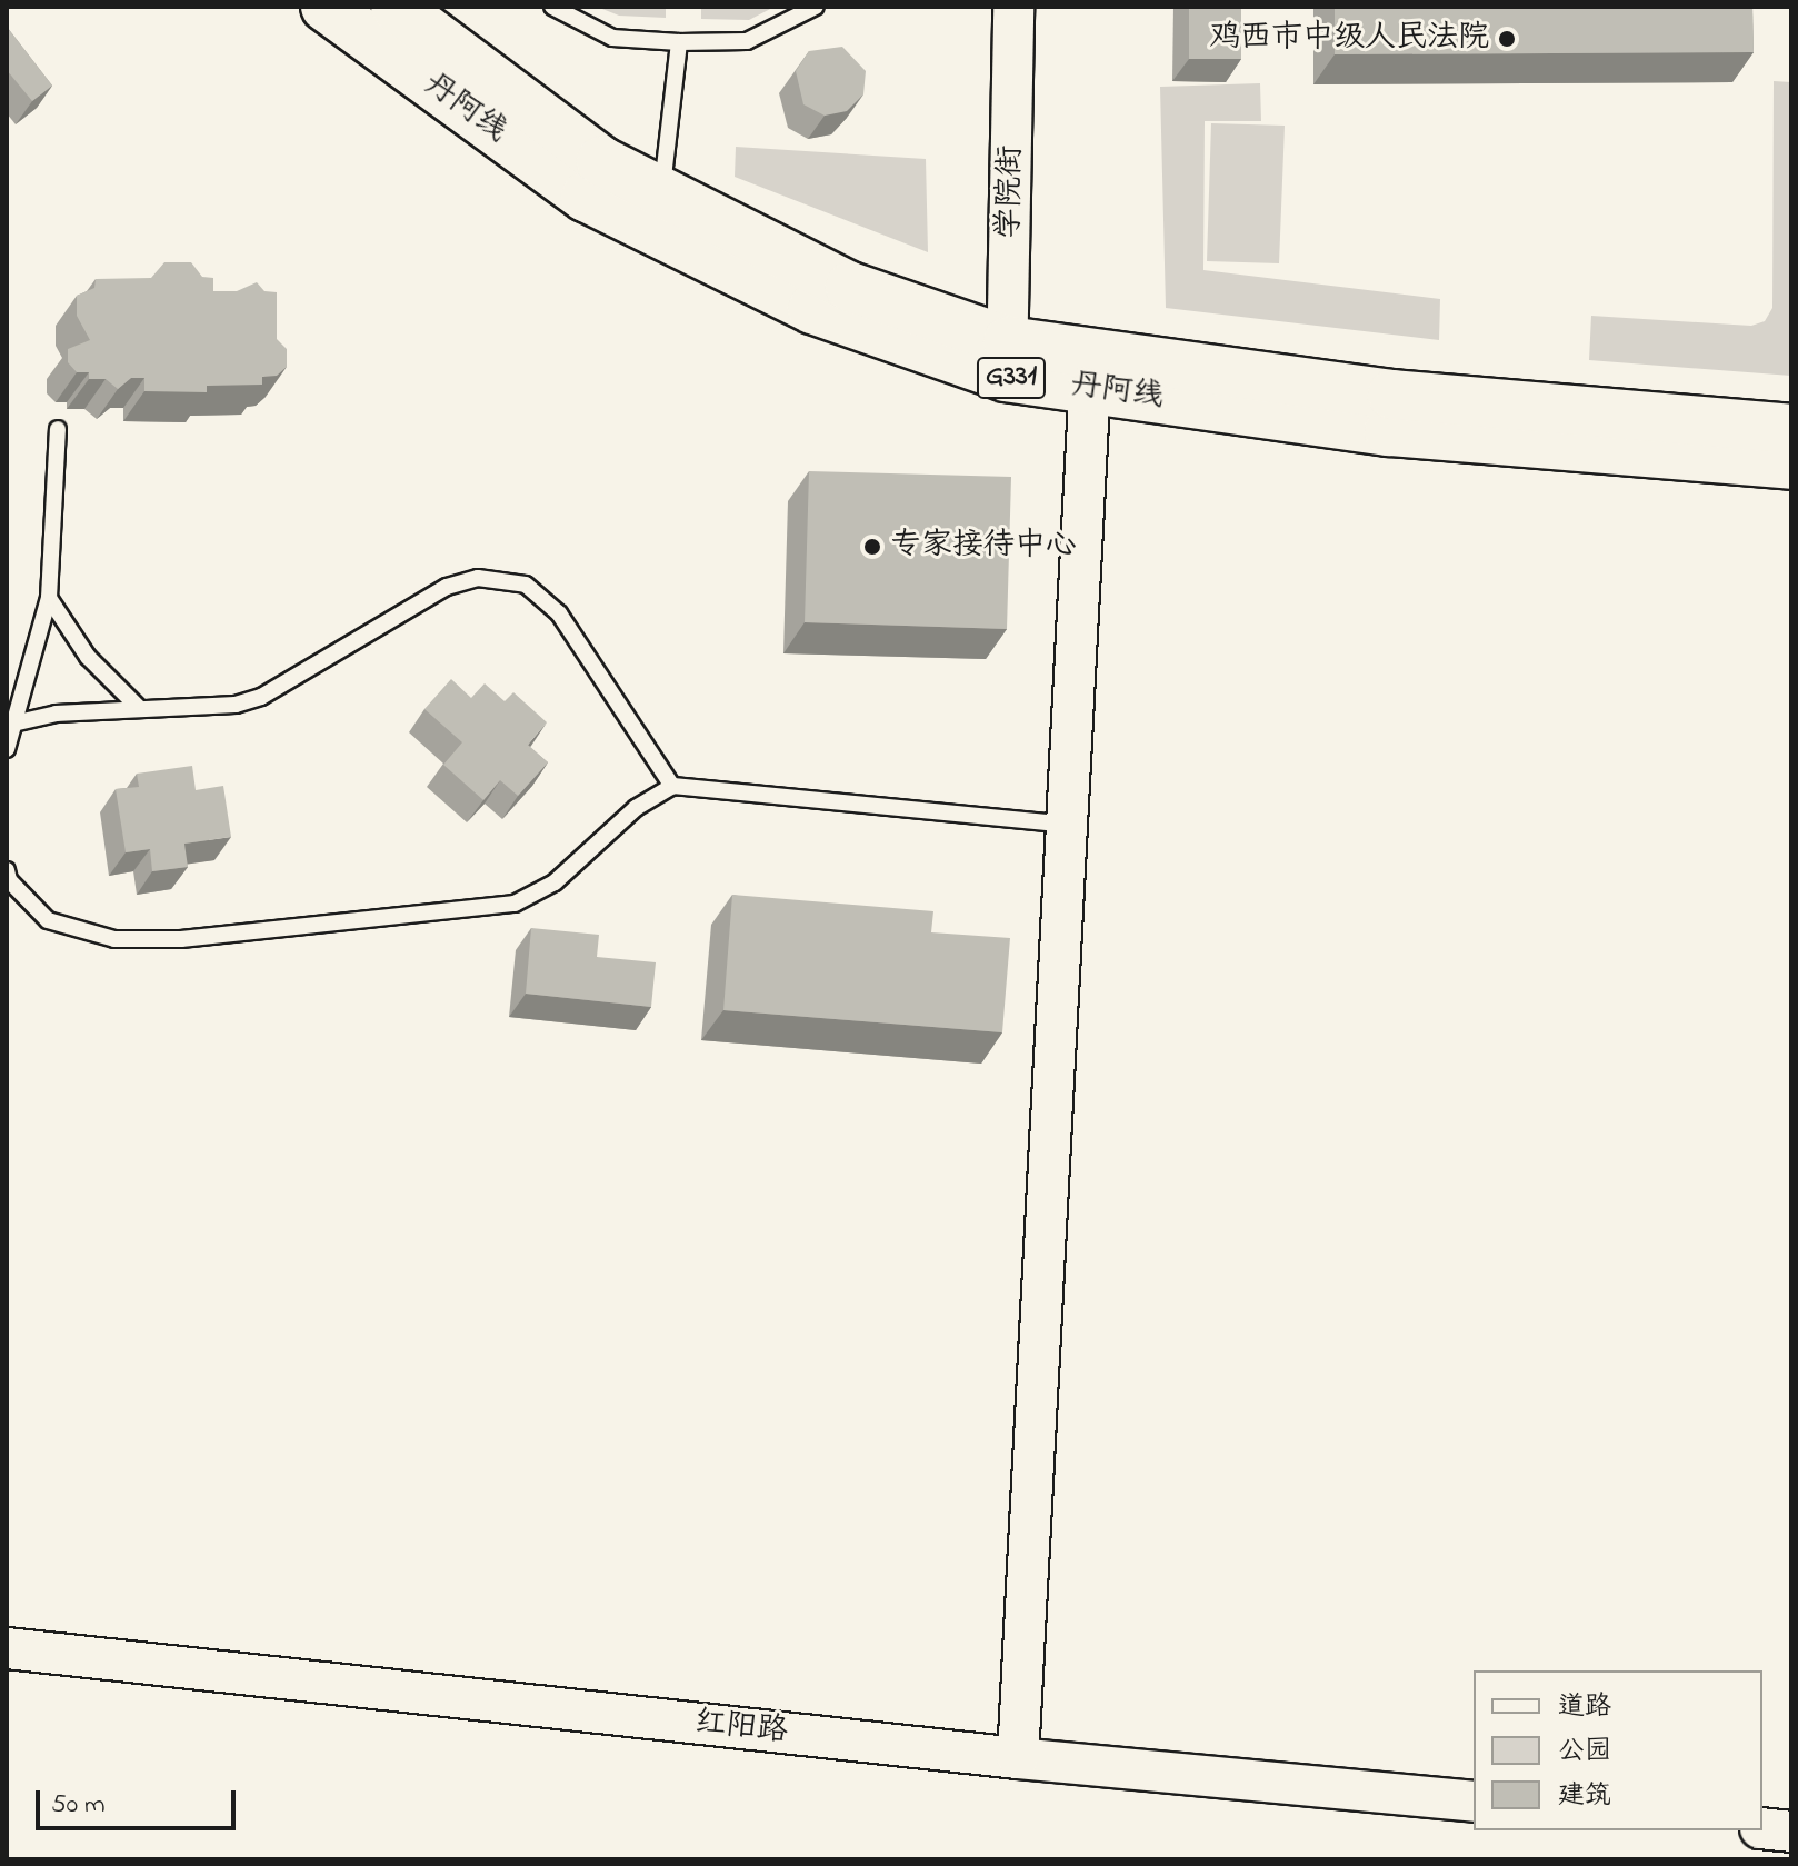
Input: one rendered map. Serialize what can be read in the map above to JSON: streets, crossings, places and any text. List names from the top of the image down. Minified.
{"streets":{"highway":["丹阿线","G331"],"street":["学院街","红阳路"]},"crossings":[["丹阿线","学院街"]],"places":["鸡西市中级人民法院","专家接待中心"],"legend":["道路","公园","建筑"],"scale_bar":"50 m"}
